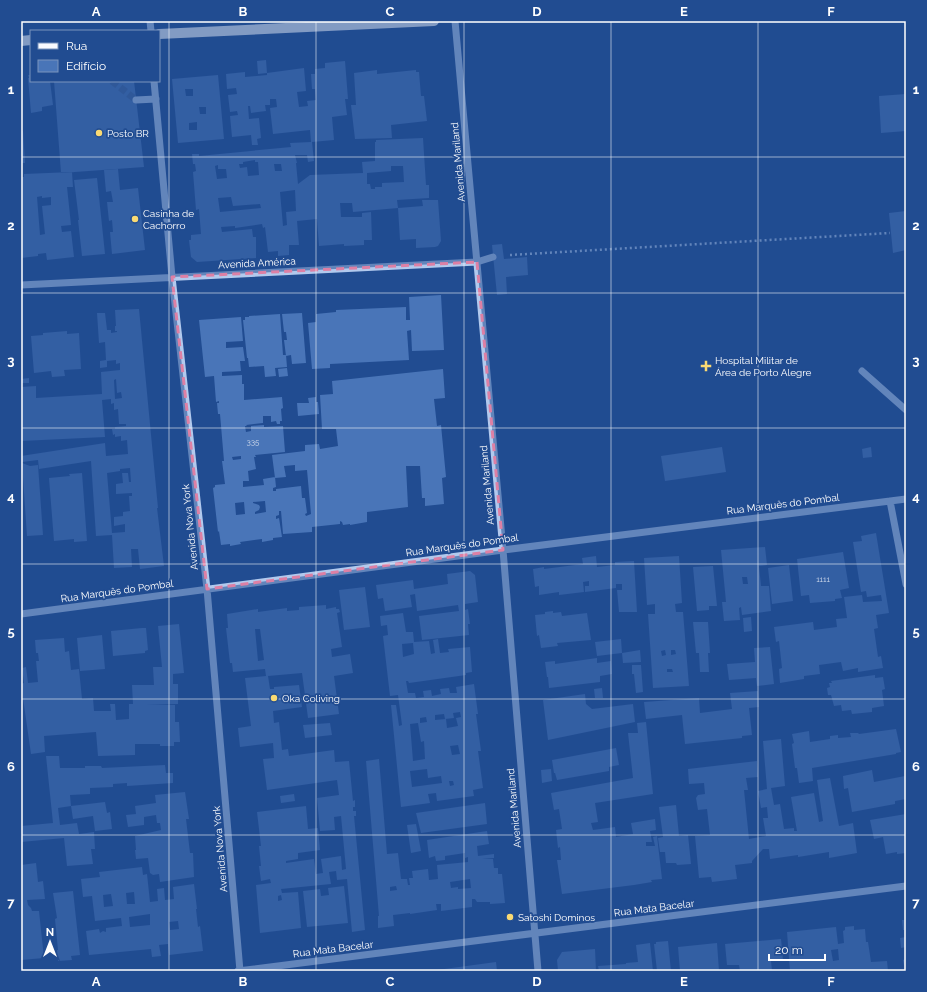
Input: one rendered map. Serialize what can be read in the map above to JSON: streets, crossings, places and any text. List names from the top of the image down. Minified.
{"streets":{"street":["Avenida Mariland","Avenida América","Rua Marquês do Pombal","Avenida Nova York","Rua Mata Bacelar"]},"crossings":[["Avenida Mariland","Avenida América"],["Avenida Mariland","Rua Marquês do Pombal"],["Avenida Mariland","Rua Mata Bacelar"],["Avenida América","Avenida Nova York"],["Rua Marquês do Pombal","Avenida Nova York"],["Avenida Nova York","Rua Mata Bacelar"]],"places":{"other":["Posto BR","Casinha de Cachorro","Oka Coliving","Satoshi Dominos"],"health":["Hospital Militar de Área de Porto Alegre"]},"house_numbers":["335","1111"],"legend":["Rua","Edifício"],"scale_bar":"20 m","north":"top","grid":{"columns":["A","B","C","D","E","F"],"rows":["1","2","3","4","5","6","7"]}}
